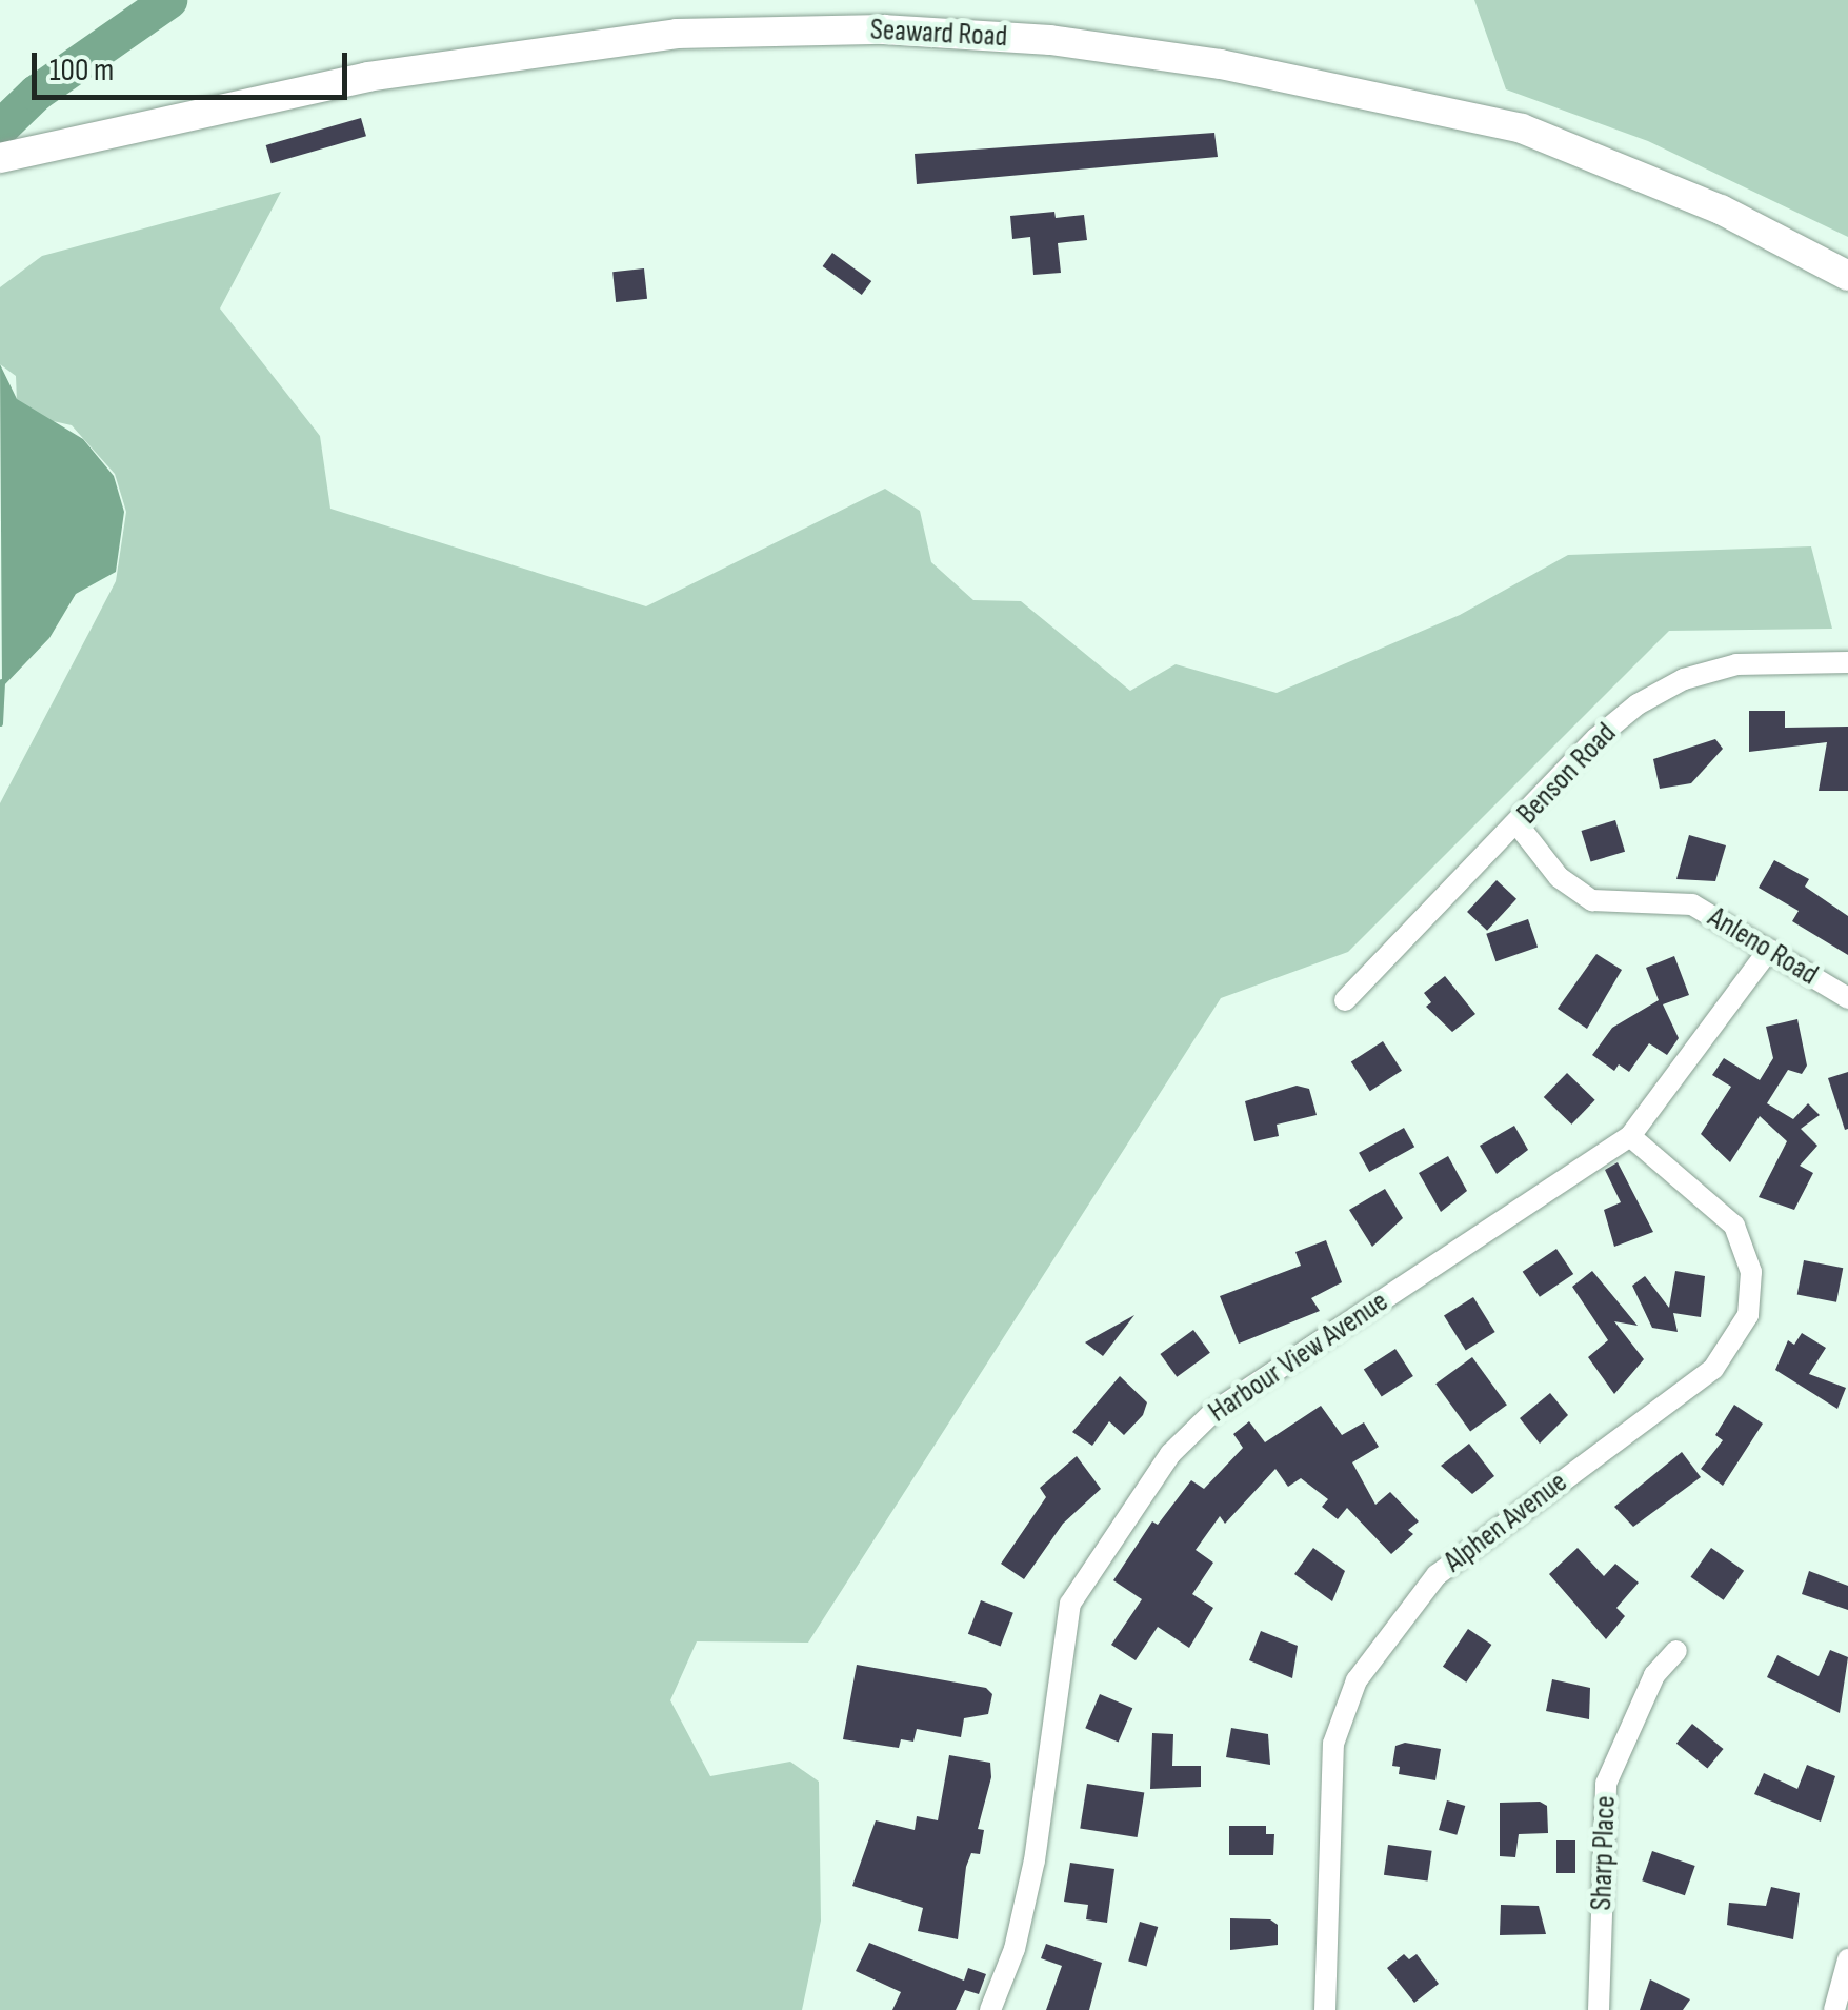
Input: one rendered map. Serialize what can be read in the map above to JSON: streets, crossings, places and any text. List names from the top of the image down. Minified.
{"streets":{"street":["Seaward Road","Benson Road","Anleno Road","Harbour View Avenue","Alphen Avenue","Sharp Place"]},"crossings":[["Benson Road","Anleno Road"],["Anleno Road","Harbour View Avenue"],["Harbour View Avenue","Alphen Avenue"]],"scale_bar":"100 m"}
